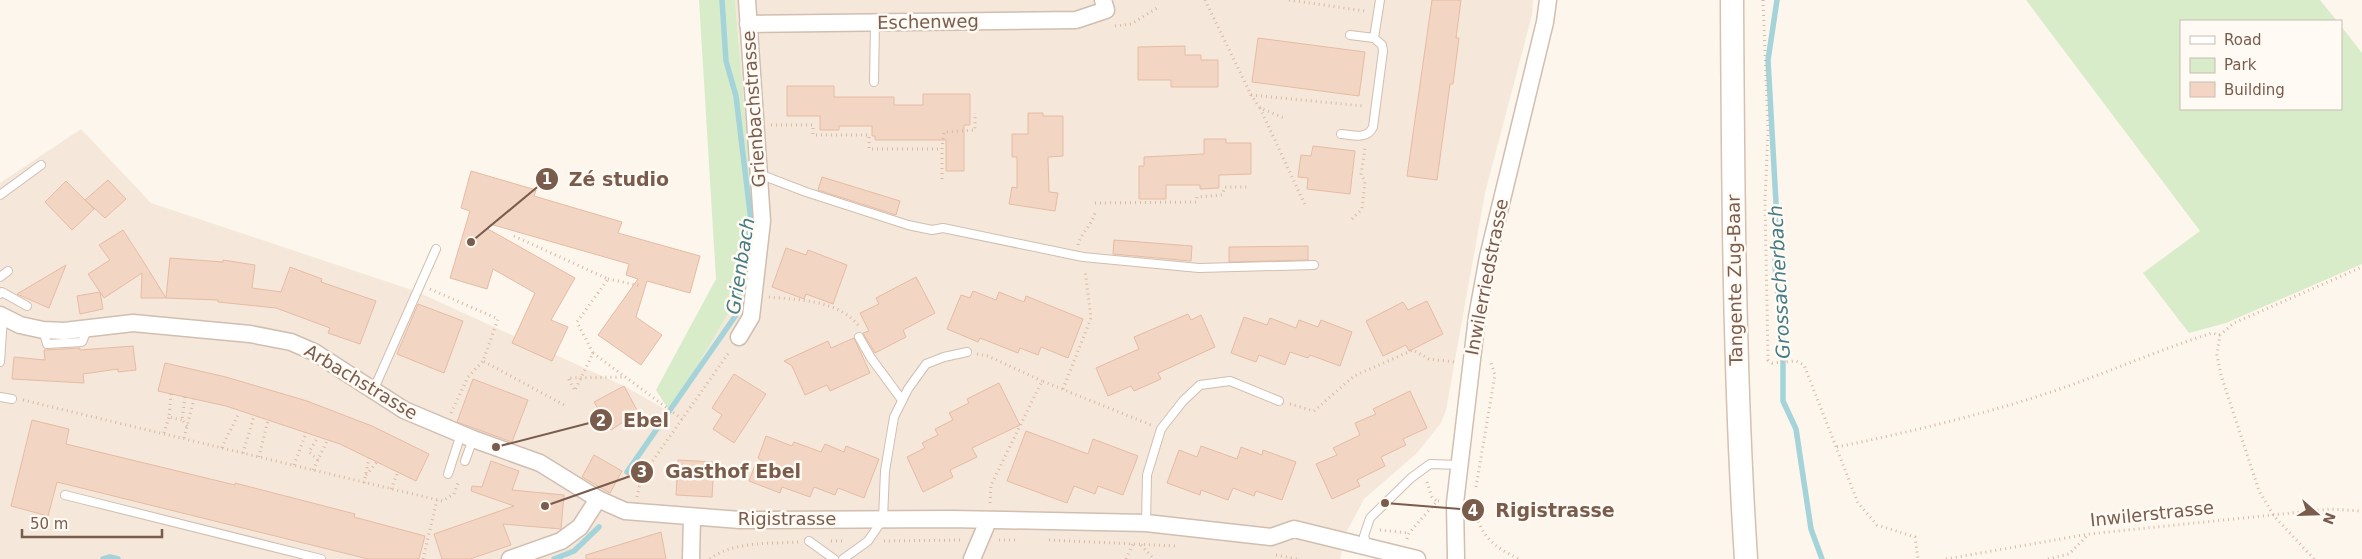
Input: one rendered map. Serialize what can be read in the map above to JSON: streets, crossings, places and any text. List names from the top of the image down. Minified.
{"streets":{"main road":["Tangente Zug-Baar"],"street":["Eschenweg","Grienbachstrasse","Inwilerriedstrasse","Arbachstrasse","Rigistrasse"],"path":["Inwilerstrasse"]},"crossings":[["Eschenweg","Grienbachstrasse"],["Arbachstrasse","Rigistrasse"]],"water":["Grienbach","Grossacherbach"],"places":["Zé studio","Ebel","Rigistrasse","Gasthof Ebel"],"legend":["Road","Park","Building"],"scale_bar":"50 m","north":"right"}
